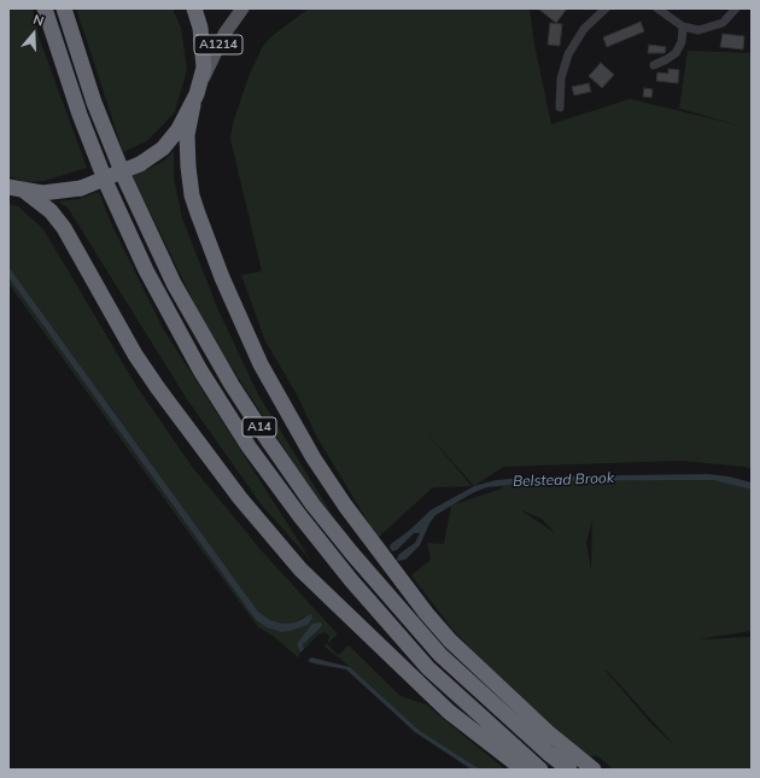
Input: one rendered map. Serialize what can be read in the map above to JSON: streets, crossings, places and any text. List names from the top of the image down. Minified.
{"streets":{"highway":["A14"],"main road":["A1214"]},"water":["Belstead Brook"],"north":"top"}
